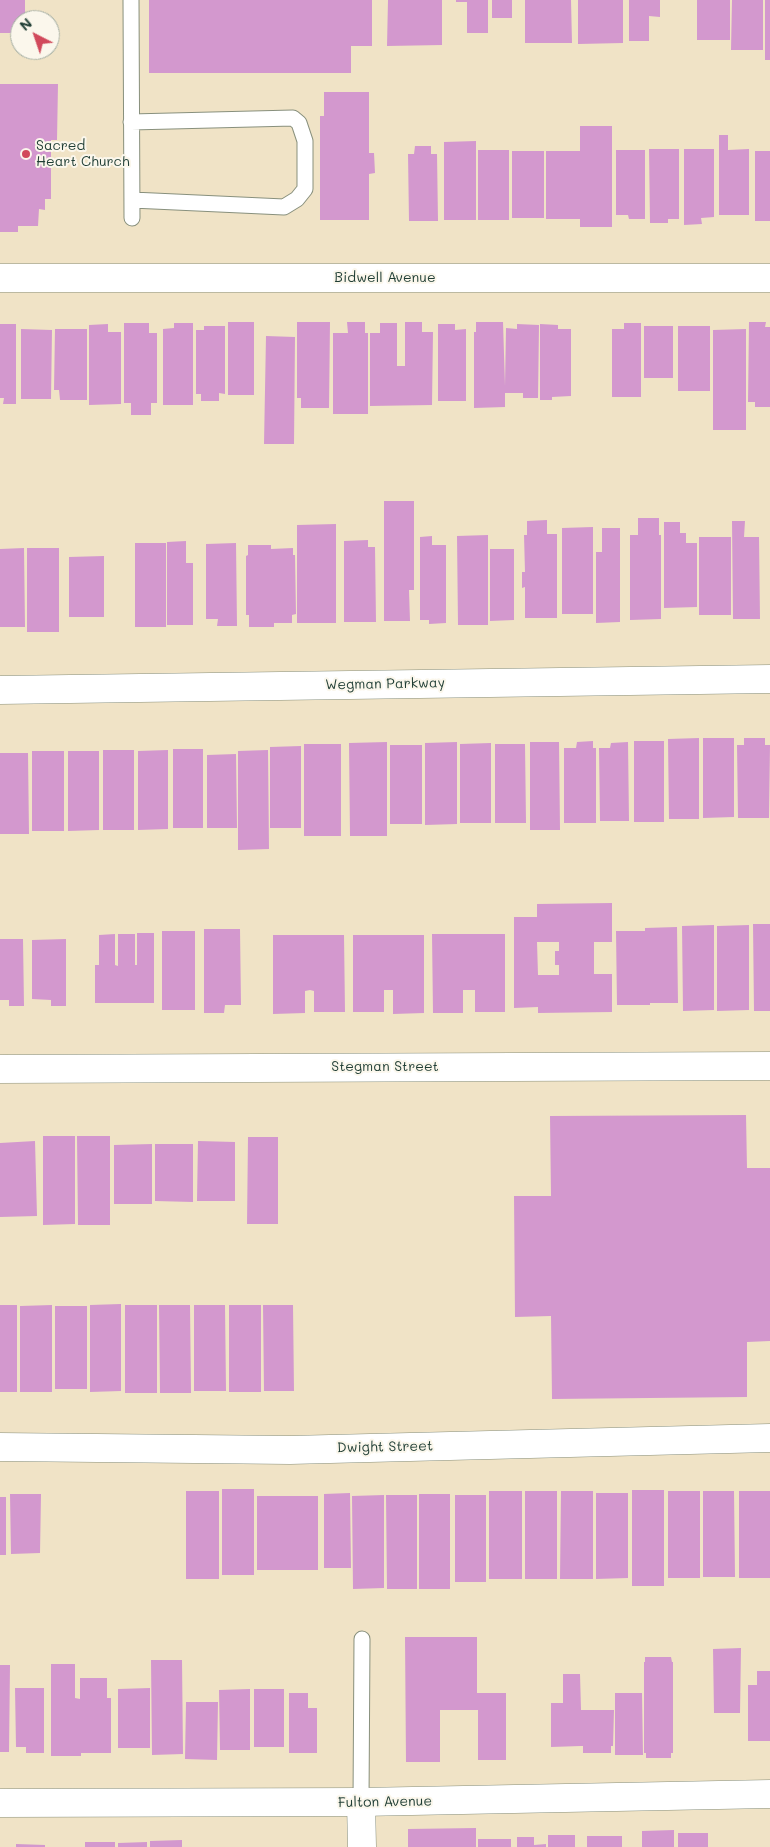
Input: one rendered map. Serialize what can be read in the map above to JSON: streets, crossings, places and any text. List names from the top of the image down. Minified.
{"streets":{"street":["Bidwell Avenue","Wegman Parkway","Stegman Street","Dwight Street","Fulton Avenue"]},"places":["Sacred Heart Church"],"north":"top left"}
